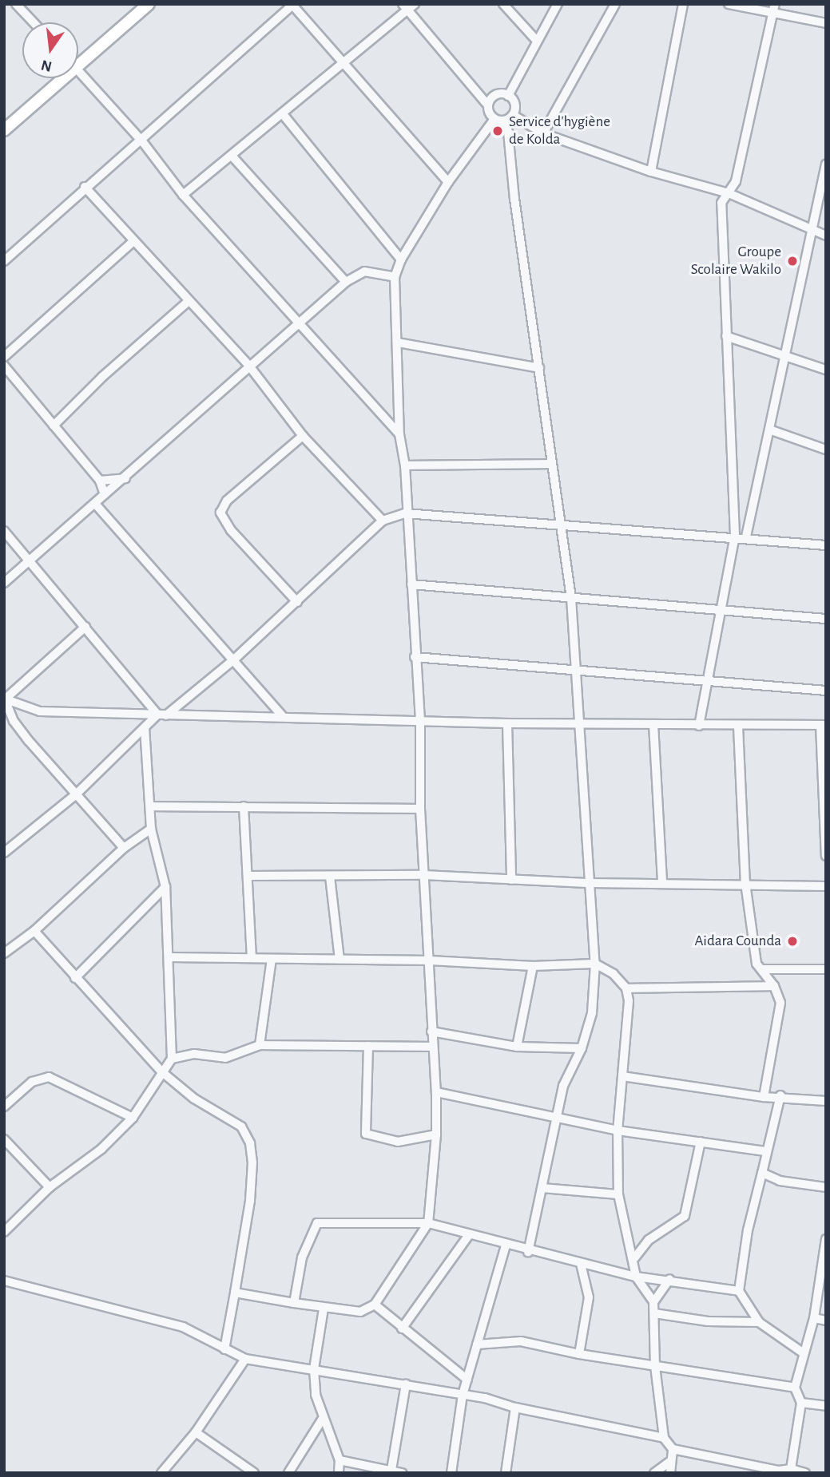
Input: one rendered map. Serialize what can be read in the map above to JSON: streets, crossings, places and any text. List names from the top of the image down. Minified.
{"places":["Service d'hygiène de Kolda","Groupe Scolaire Wakilo","Aidara Counda"],"north":"bottom"}
